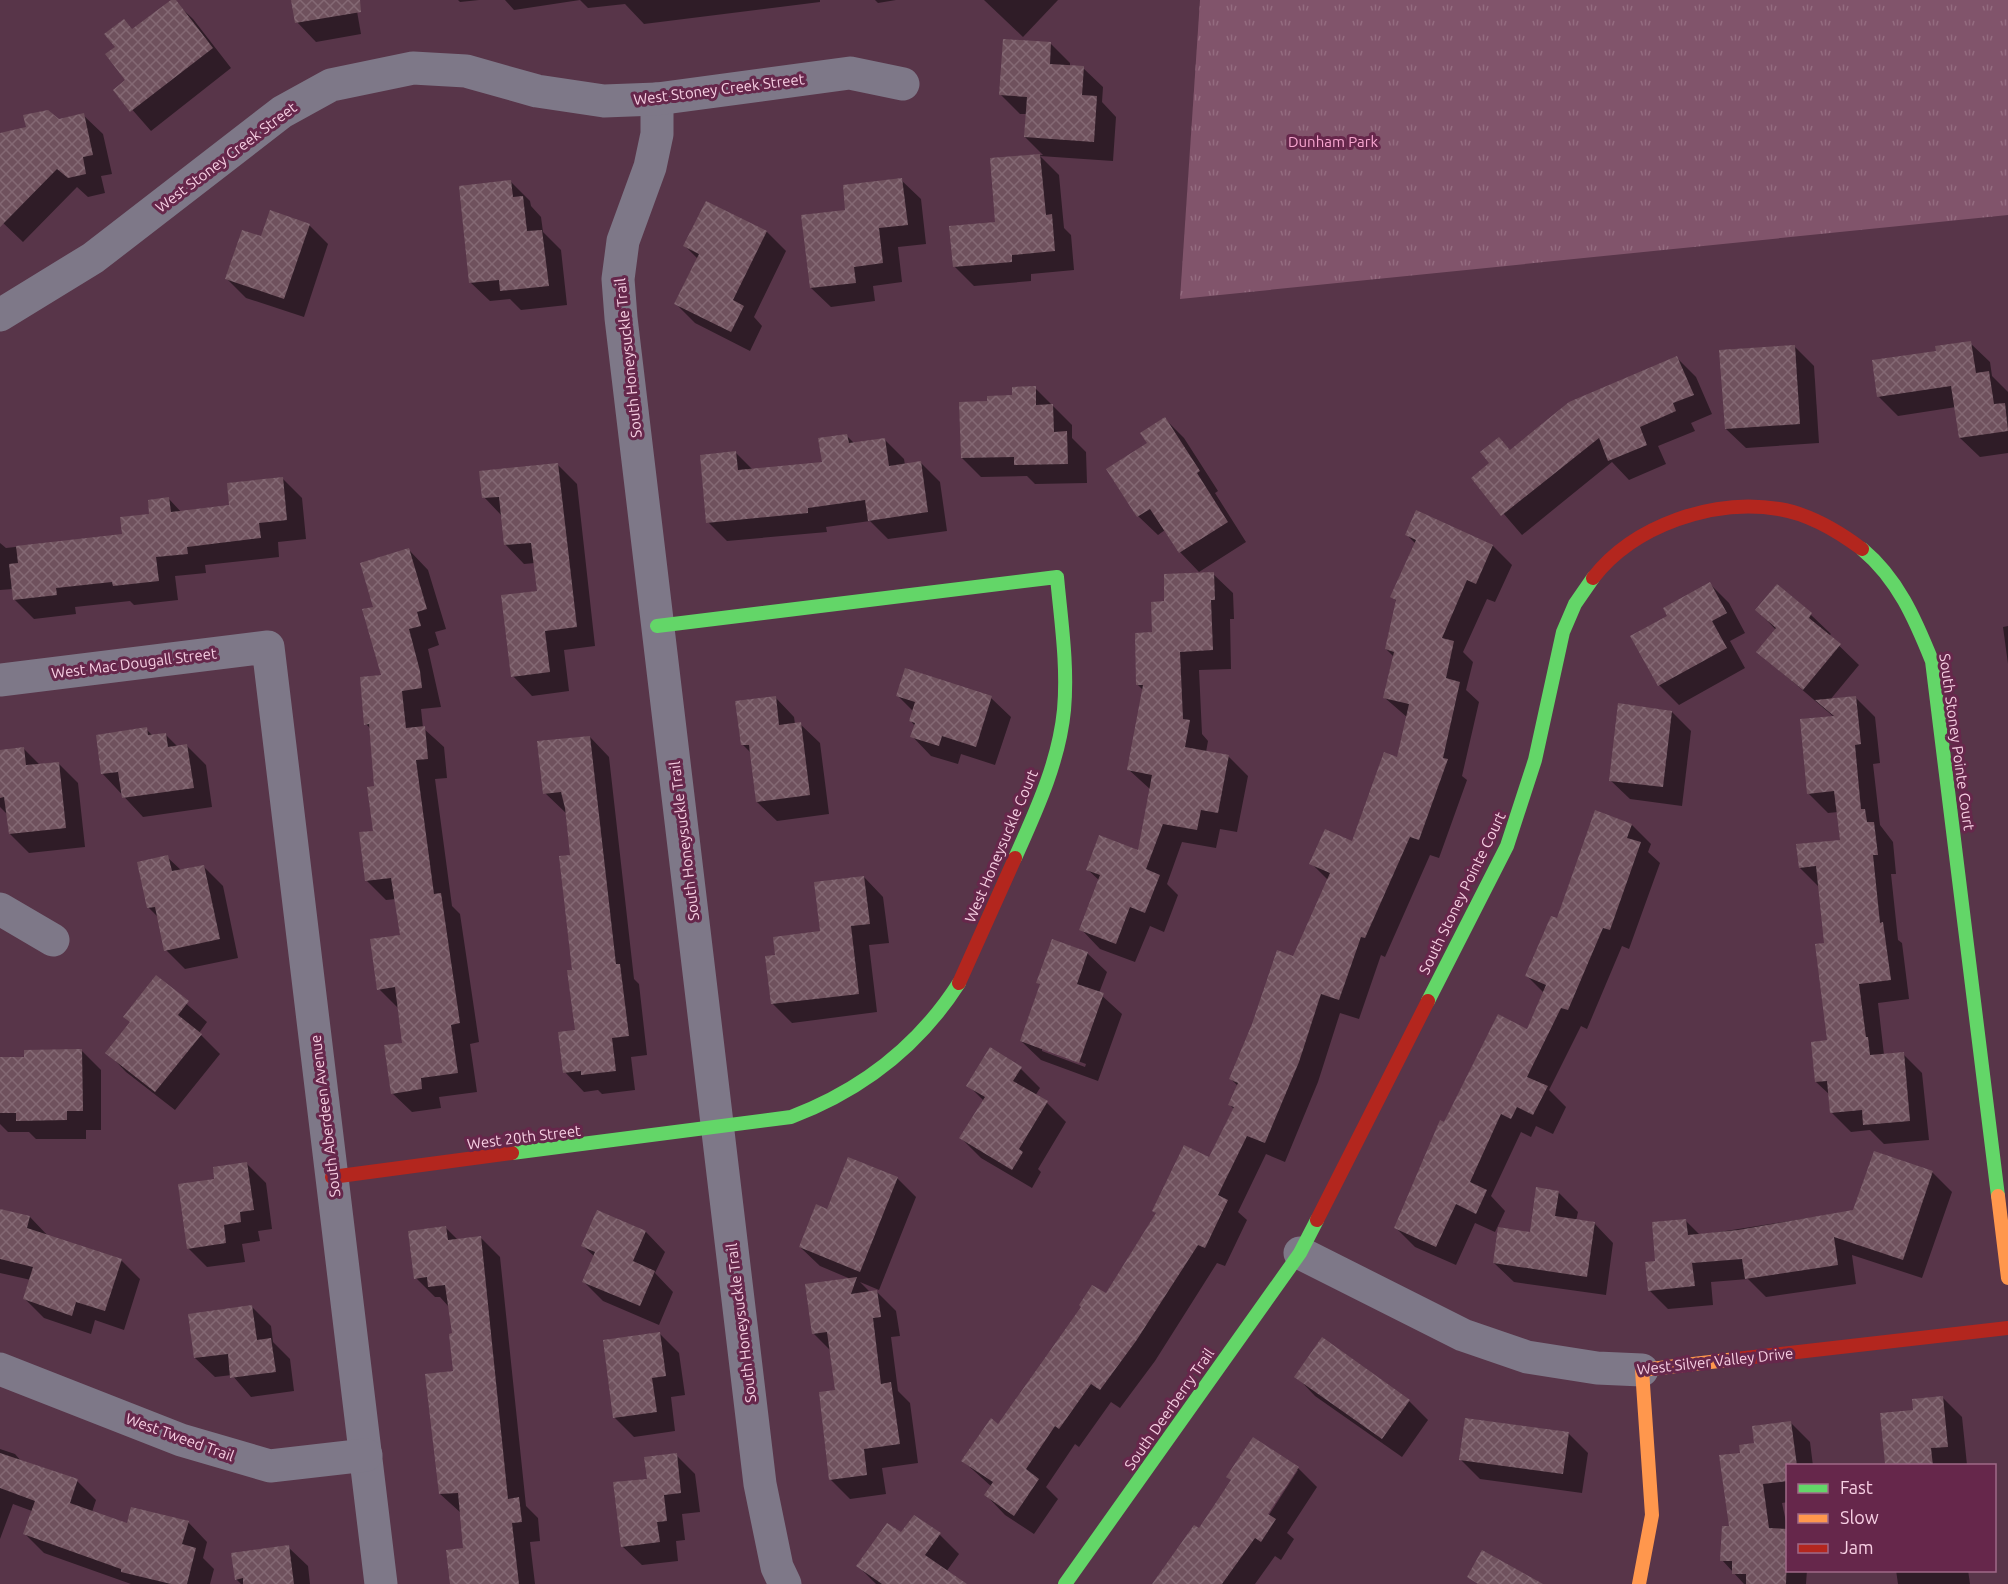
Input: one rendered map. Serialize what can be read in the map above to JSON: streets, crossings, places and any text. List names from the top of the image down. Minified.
{"streets":{"street":["West Stoney Creek Street","South Honeysuckle Trail","West Mac Dougall Street","South Stoney Pointe Court","West Honeysuckle Court","South Aberdeen Avenue","West 20th Street","West Silver Valley Drive","South Deerberry Trail","West Tweed Trail"]},"crossings":[["West Stoney Creek Street","South Honeysuckle Trail"],["South Honeysuckle Trail","West Honeysuckle Court"],["South Honeysuckle Trail","West 20th Street"],["West Mac Dougall Street","South Aberdeen Avenue"],["South Stoney Pointe Court","West Silver Valley Drive"],["South Stoney Pointe Court","South Deerberry Trail"],["West Honeysuckle Court","West 20th Street"],["South Aberdeen Avenue","West 20th Street"],["South Aberdeen Avenue","West Tweed Trail"],["West Silver Valley Drive","South Deerberry Trail"]],"parks":["Dunham Park"],"legend":["Fast","Slow","Jam"]}
